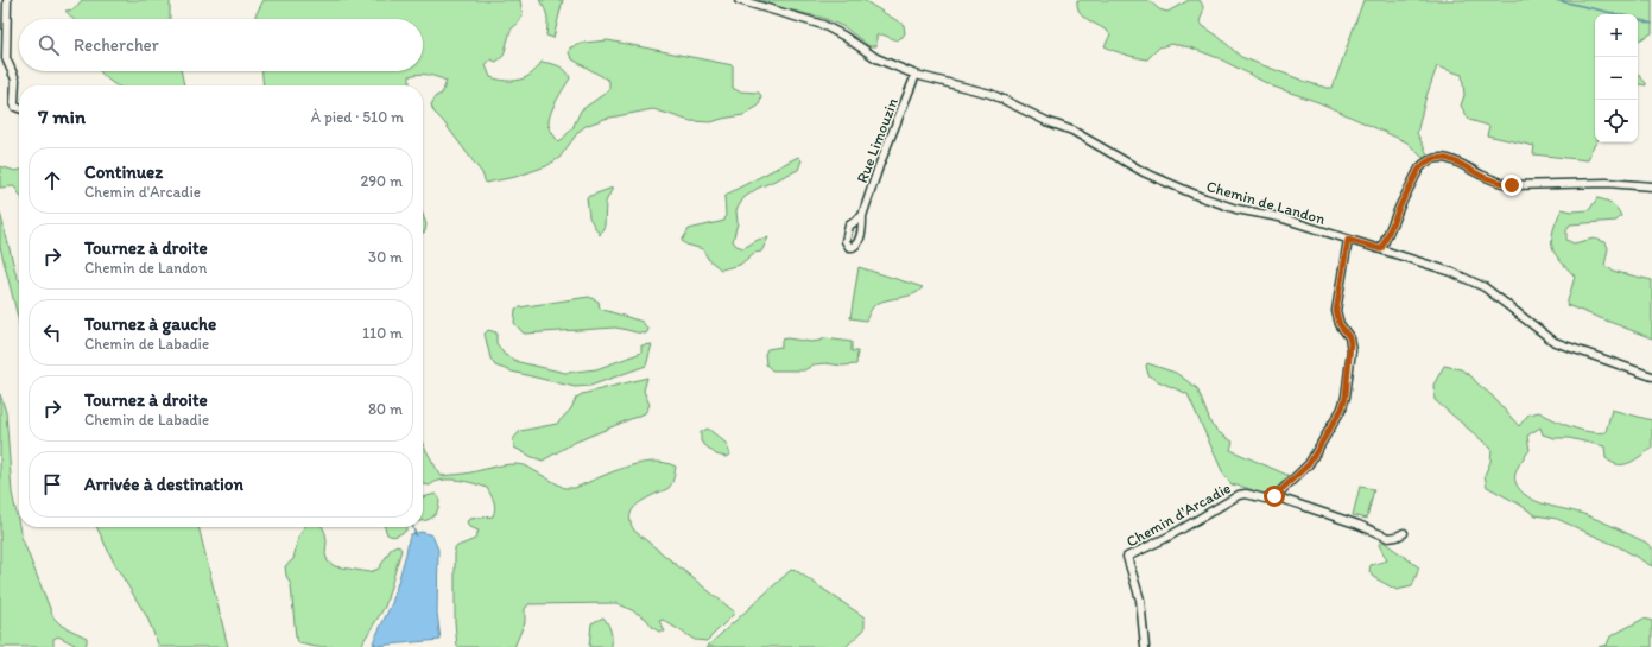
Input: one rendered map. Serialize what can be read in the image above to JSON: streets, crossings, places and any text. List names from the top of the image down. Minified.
{"streets":{"street":["Rue Limouzin","Chemin de Landon","Chemin d'Arcadie"]},"crossings":[["Rue Limouzin","Chemin de Landon"]],"page":{"map_buttons":["+","−"],"search":"Rechercher","heading":["7 min","À pied · 510 m"],"list":[["Continuez","Chemin d'Arcadie","290 m"],["Tournez à droite","Chemin de Landon","30 m"],["Tournez à gauche","Chemin de Labadie","110 m"],["Tournez à droite","Chemin de Labadie","80 m"],"Arrivée à destination"]}}
